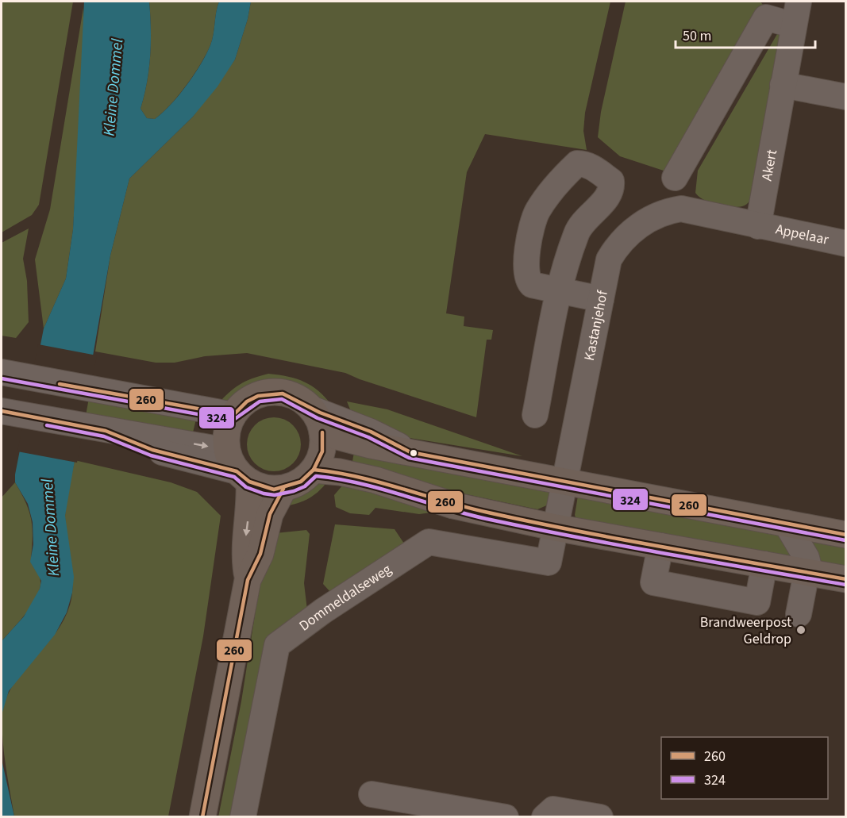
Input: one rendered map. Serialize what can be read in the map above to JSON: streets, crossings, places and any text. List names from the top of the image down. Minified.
{"streets":{"street":["Akert","Appelaar","Kastanjehof","Dommeldalseweg"]},"crossings":[["Akert","Appelaar"],["Akert","Kastanjehof"],["Appelaar","Kastanjehof"],["Kastanjehof","Dommeldalseweg"]],"water":["Kleine Dommel"],"places":["Brandweerpost Geldrop"],"lines":["transit line 324","transit line 260"],"legend":["260","324"],"scale_bar":"50 m"}
